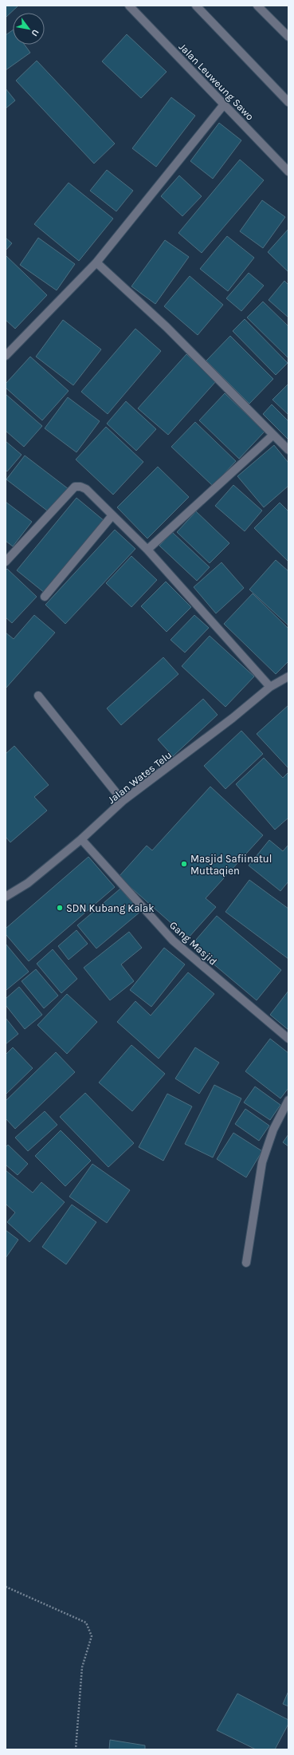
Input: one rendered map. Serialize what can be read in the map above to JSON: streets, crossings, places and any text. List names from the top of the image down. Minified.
{"streets":{"street":["Jalan Leuweung Sawo","Jalan Wates Telu","Gang Masjid"]},"crossings":[["Jalan Wates Telu","Gang Masjid"]],"places":["Masjid Safiinatul Muttaqien","SDN Kubang Kalak"],"north":"bottom right"}
